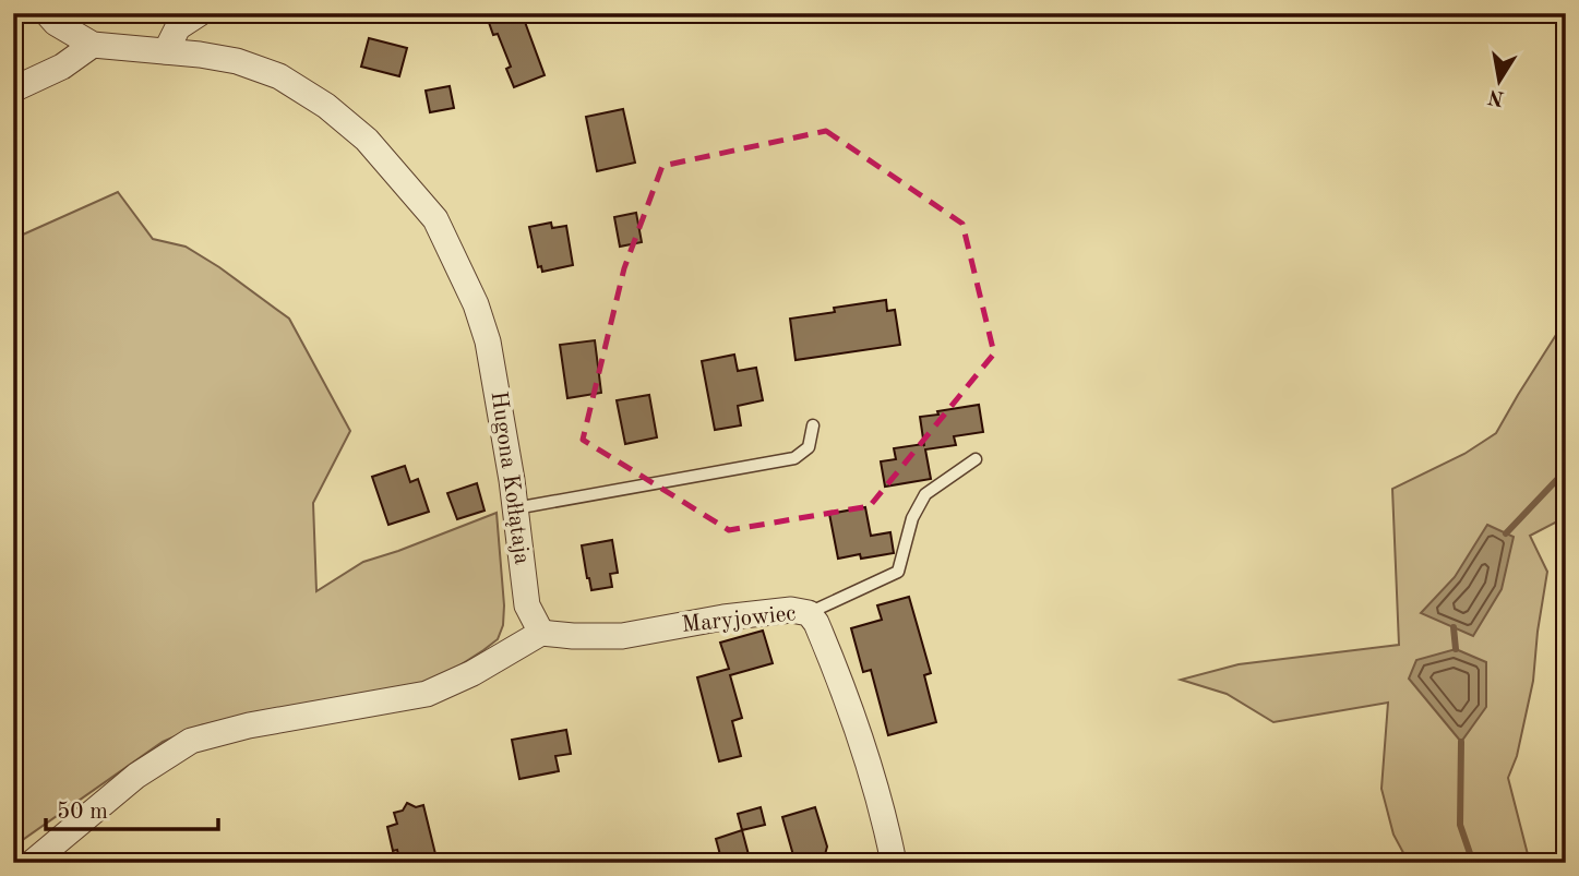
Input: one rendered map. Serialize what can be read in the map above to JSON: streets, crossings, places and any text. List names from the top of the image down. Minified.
{"streets":{"street":["Hugona Kołłątaja","Maryjowiec"]},"crossings":[["Hugona Kołłątaja","Maryjowiec"]],"scale_bar":"50 m","north":"bottom"}
